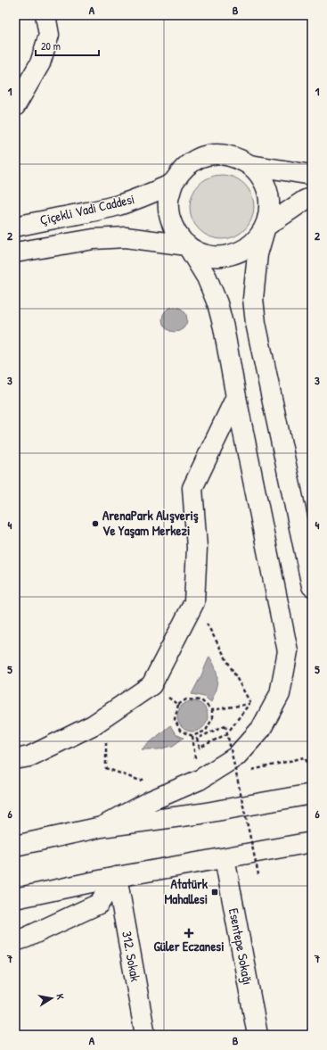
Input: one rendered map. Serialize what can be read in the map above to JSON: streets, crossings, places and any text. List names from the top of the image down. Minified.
{"streets":{"main road":["Çiçekli Vadi Caddesi","Esentepe Sokağı","312. Sokak"]},"places":{"other":["ArenaPark Alışveriş Ve Yaşam Merkezi"],"transit":["Atatürk Mahallesi"],"health":["Güler Eczanesi"]},"scale_bar":"20 m","north":"right","grid":{"columns":["A","B"],"rows":["1","2","3","4","5","6","7"]}}
